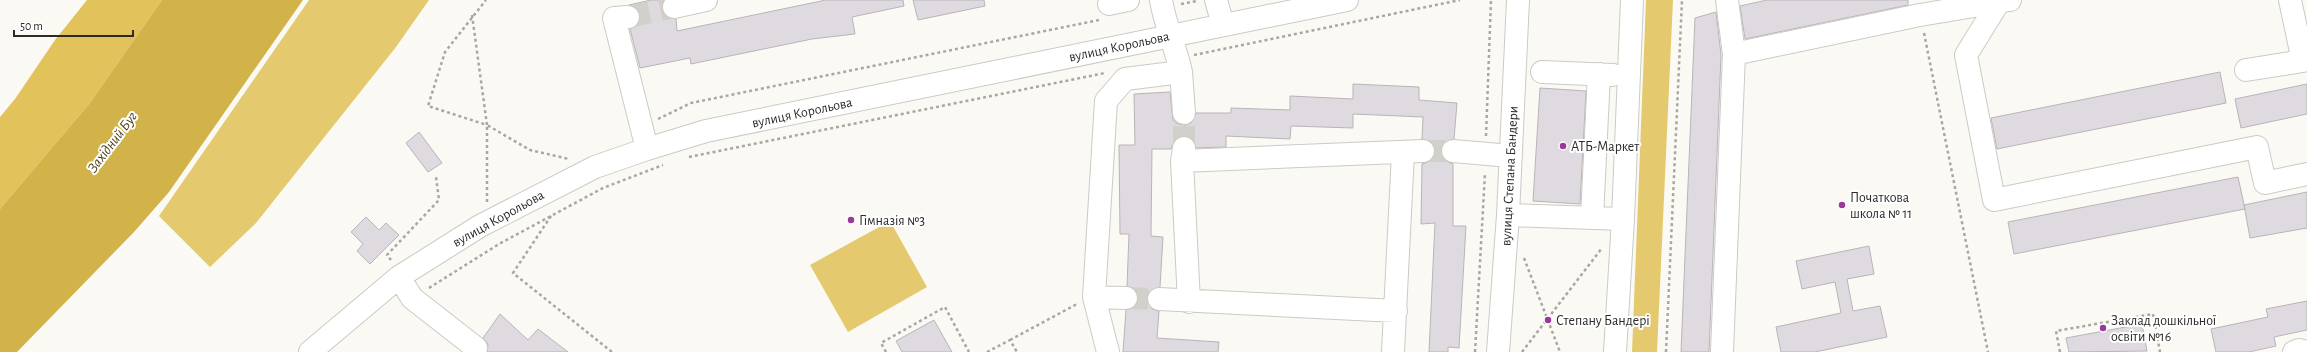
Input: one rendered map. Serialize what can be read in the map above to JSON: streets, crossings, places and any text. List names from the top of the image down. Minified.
{"streets":{"street":["вулиця Корольова","вулиця Степана Бандери"]},"water":["Західний Буг"],"places":["АТБ-Маркет","Початкова школа № 11","Гімназія №3","Степану Бандері","Заклад дошкільної освіти №16"],"scale_bar":"50 m"}
